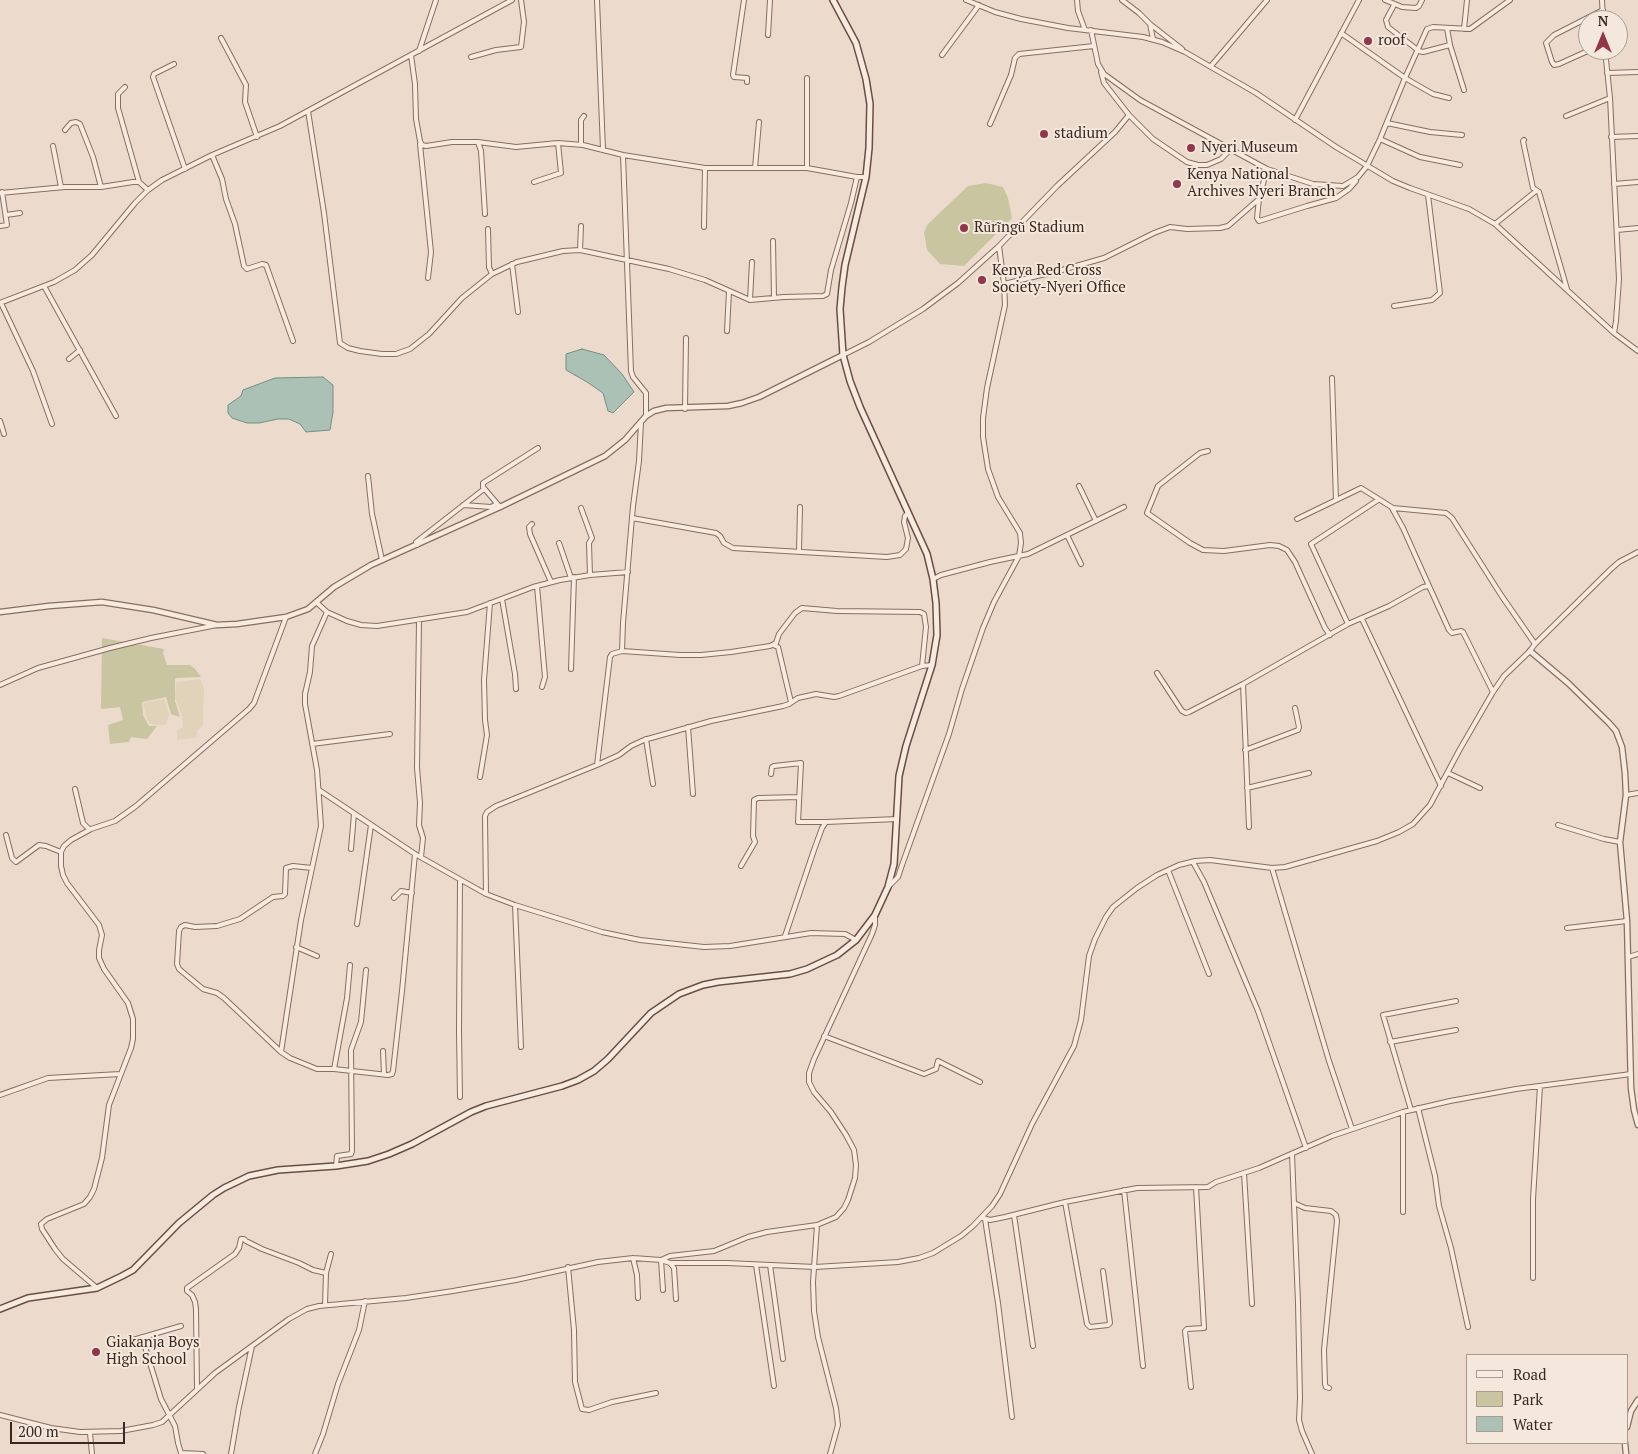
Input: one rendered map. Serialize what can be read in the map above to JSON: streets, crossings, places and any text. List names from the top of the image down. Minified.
{"places":["roof","stadium","Nyeri Museum","Kenya National Archives Nyeri Branch","Rũrĩngũ Stadium","Kenya Red Cross Society-Nyeri Office","Giakanja Boys High School"],"legend":["Road","Park","Water"],"scale_bar":"200 m","north":"top"}
